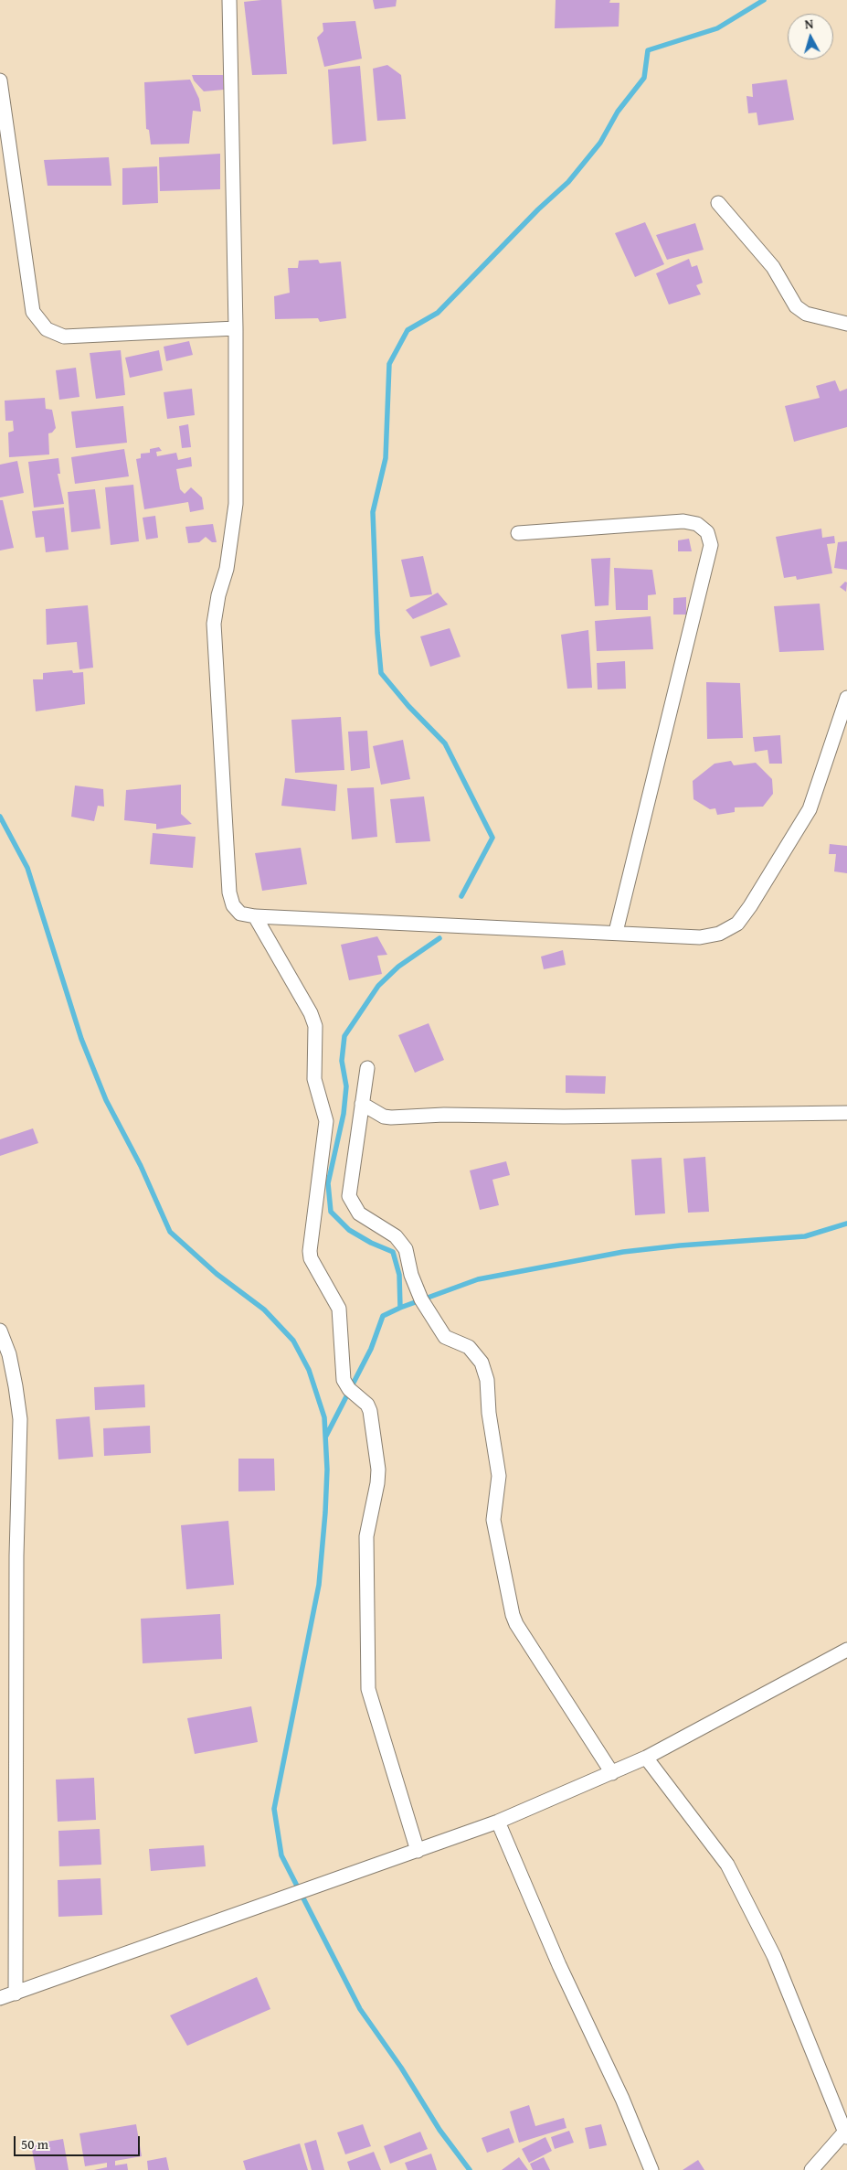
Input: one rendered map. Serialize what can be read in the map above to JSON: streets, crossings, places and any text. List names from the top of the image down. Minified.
{"scale_bar":"50 m","north":"top"}
